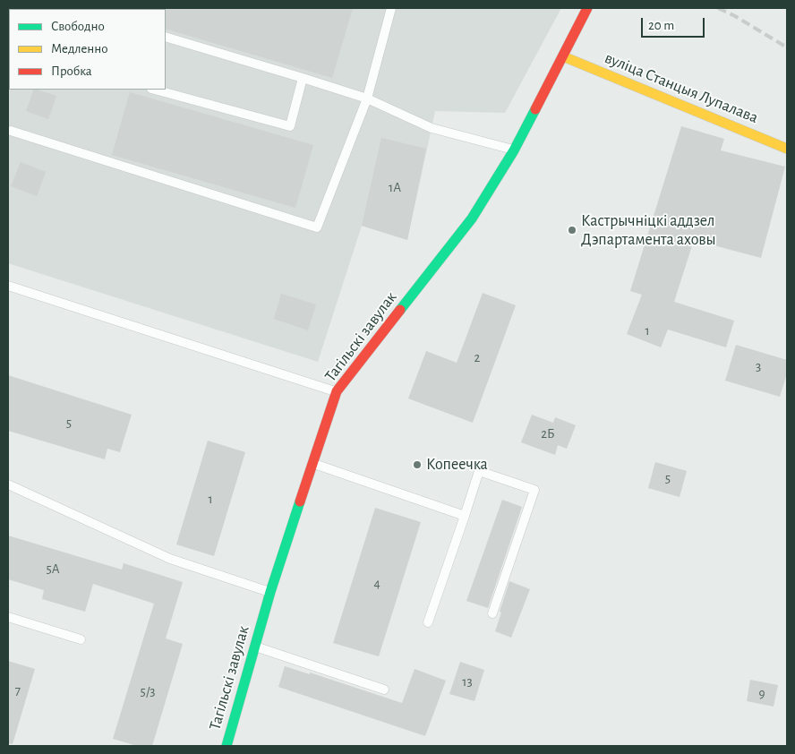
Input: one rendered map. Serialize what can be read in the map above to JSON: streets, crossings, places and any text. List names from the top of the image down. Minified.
{"streets":{"main road":["вуліца Станцыя Лупалава","Тагільскі завулак"]},"crossings":[["вуліца Станцыя Лупалава","Тагільскі завулак"]],"places":["Кастрычніцкі аддзел Дэпартамента аховы","Копеечка"],"house_numbers":["1А","1","2","3","5","2Б","5","1","5А","4","13","7","5/3","9"],"legend":["Свободно","Медленно","Пробка"],"scale_bar":"20 m"}
